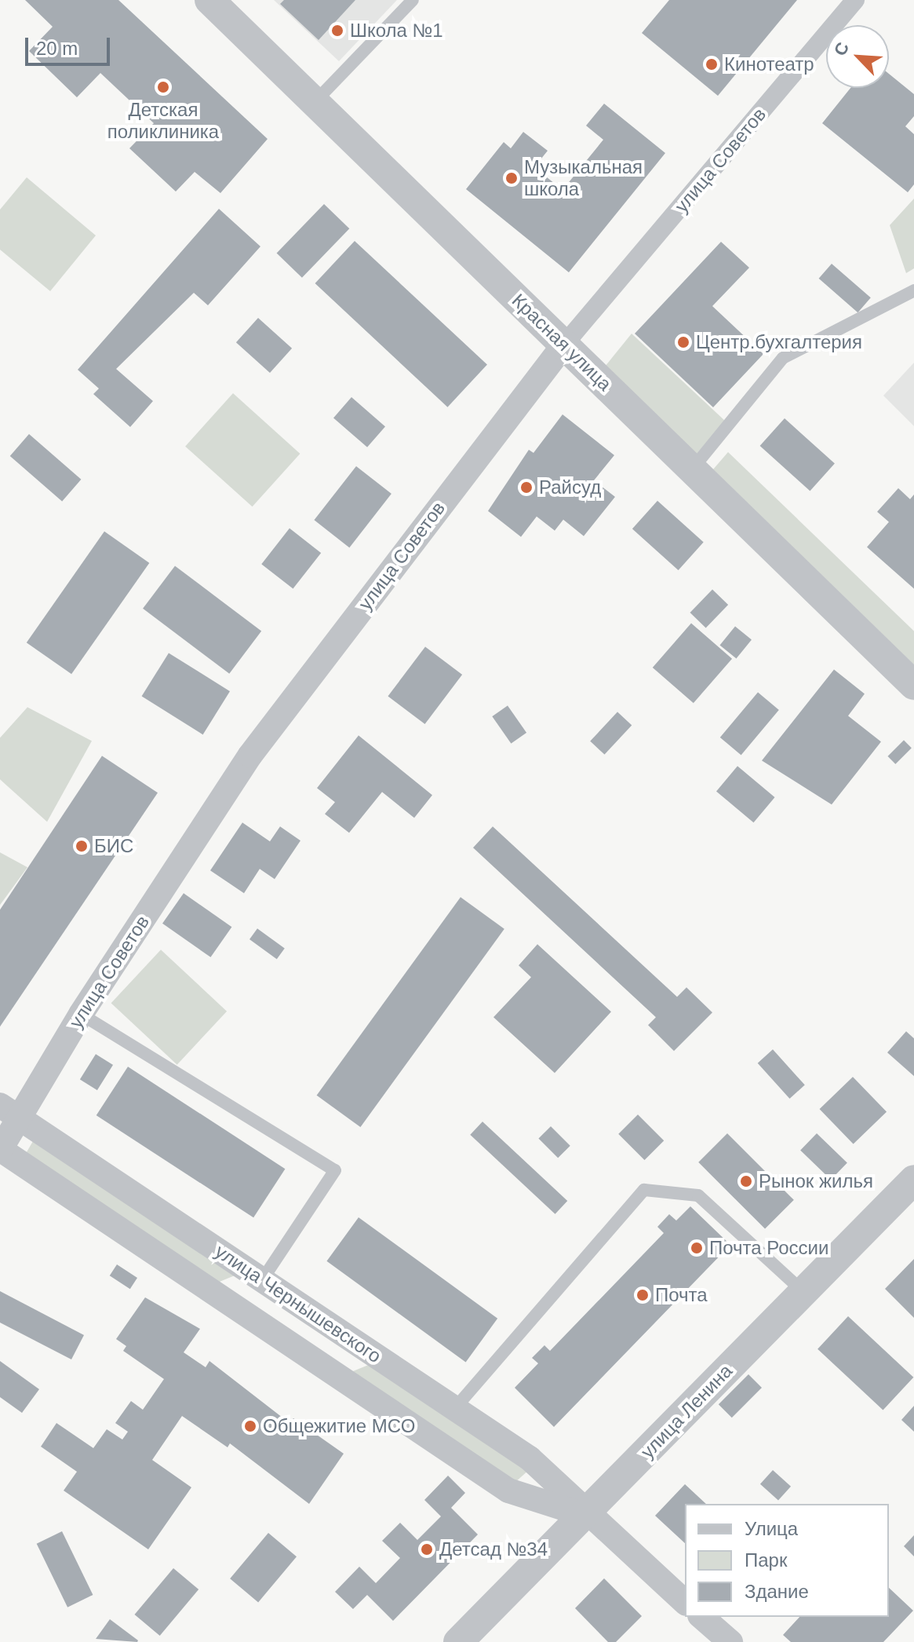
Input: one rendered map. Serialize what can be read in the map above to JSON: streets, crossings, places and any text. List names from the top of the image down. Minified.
{"streets":{"street":["улица Советов","Красная улица","улица Чернышевского","улица Ленина"]},"crossings":[["улица Советов","Красная улица"],["улица Советов","улица Чернышевского"],["улица Чернышевского","улица Ленина"]],"places":["Школа №1","Кинотеатр","Детская поликлиника","Музыкальная школа","Центр.бухгалтерия","Райсуд","БИС","Рынок жилья","Почта России","Почта","Общежитие МСО","Детсад №34"],"legend":["Улица","Парк","Здание"],"scale_bar":"20 m","north":"top left"}
